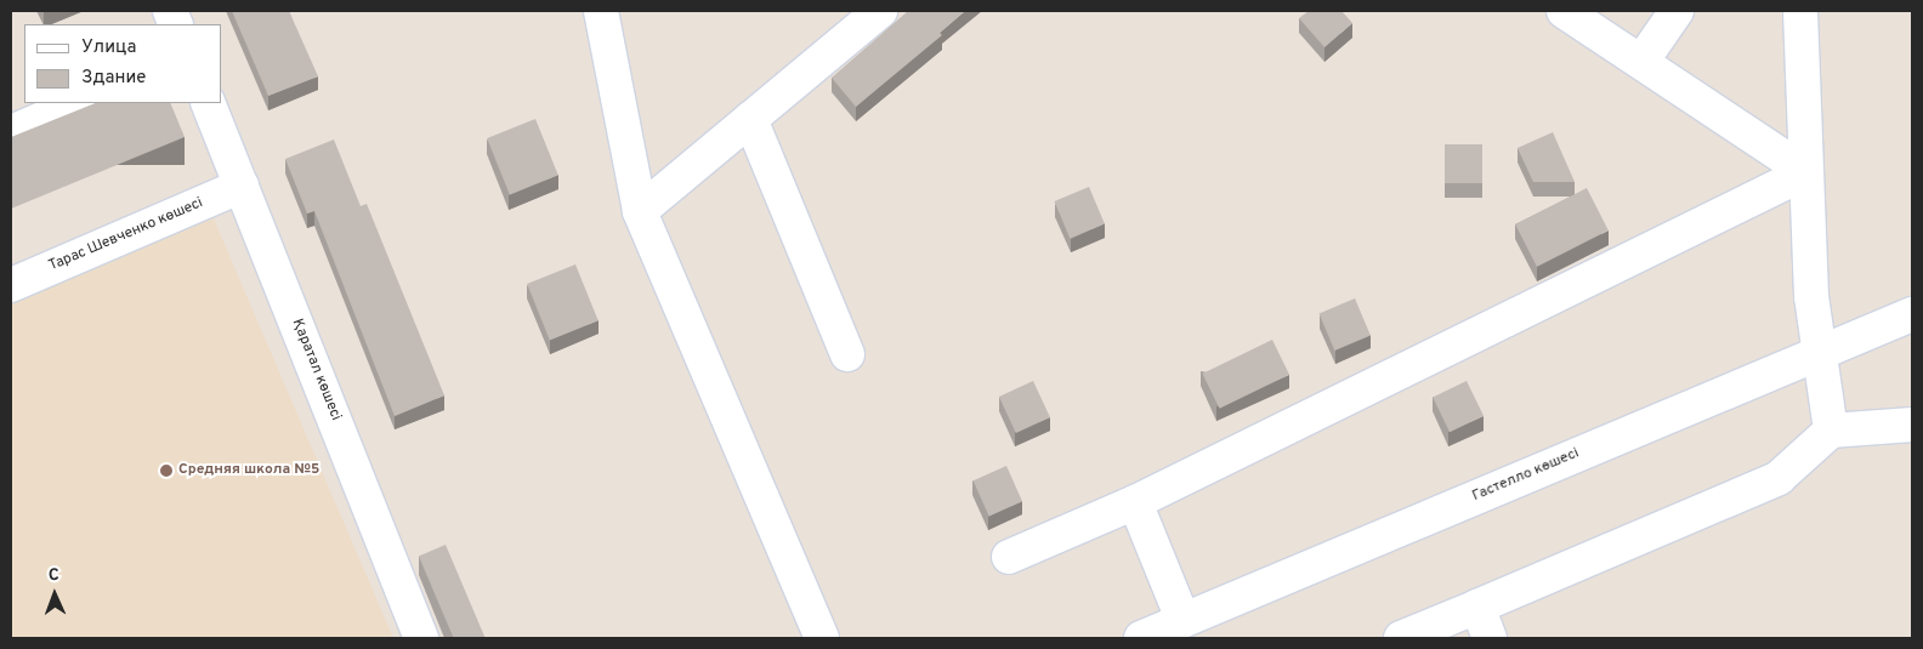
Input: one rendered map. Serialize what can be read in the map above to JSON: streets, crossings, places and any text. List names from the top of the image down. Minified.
{"streets":{"street":["Тарас Шевченко көшесі","Қаратал көшесі","Гастелло көшесі"]},"crossings":[["Тарас Шевченко көшесі","Қаратал көшесі"]],"places":["Средняя школа №5"],"legend":["Улица","Здание"],"north":"top"}
